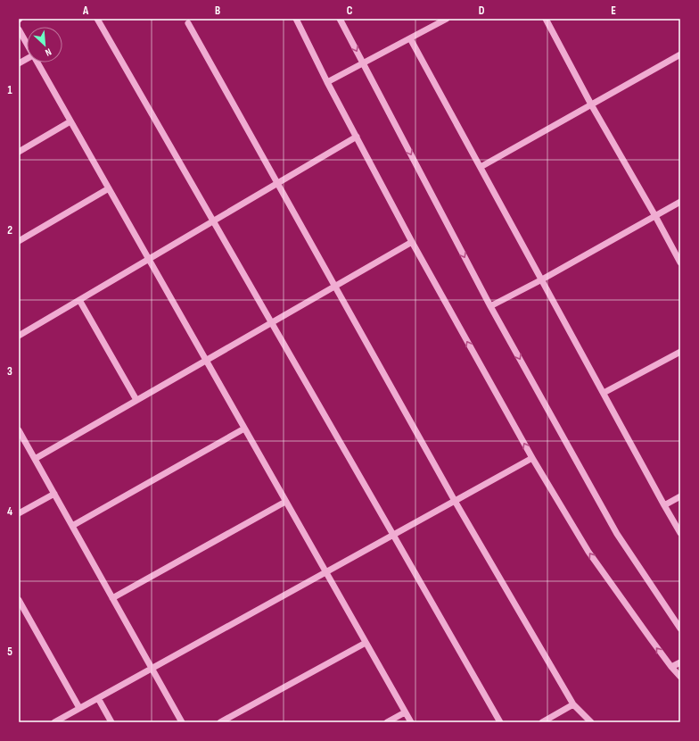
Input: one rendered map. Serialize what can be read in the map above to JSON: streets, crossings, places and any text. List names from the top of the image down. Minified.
{"north":"bottom right","grid":{"columns":["A","B","C","D","E"],"rows":["1","2","3","4","5"]}}
